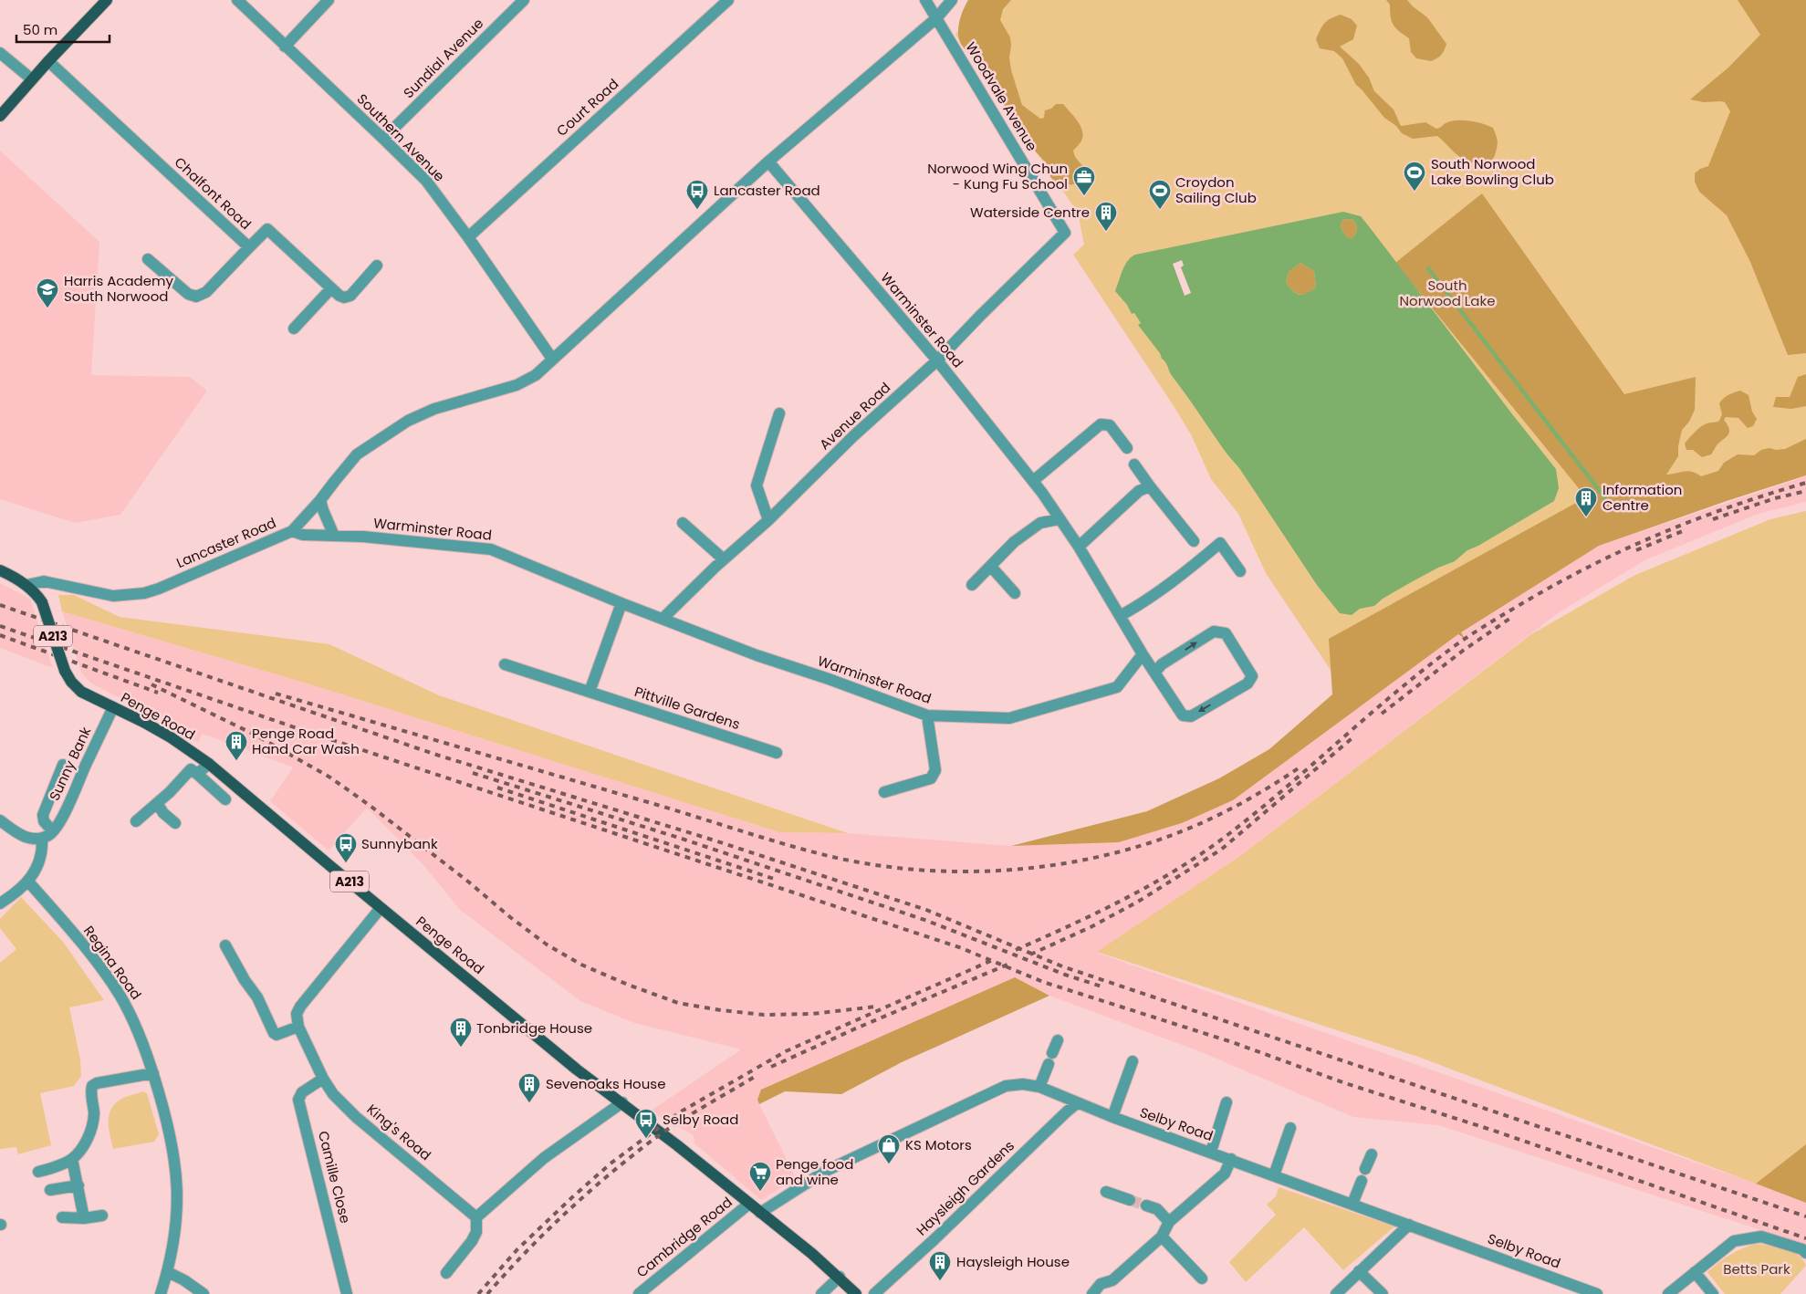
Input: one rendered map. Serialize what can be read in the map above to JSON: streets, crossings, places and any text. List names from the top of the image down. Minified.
{"streets":{"main road":["A213","Penge Road"],"street":["Sundial Avenue","Woodvale Avenue","Court Road","Southern Avenue","Chalfont Road","Warminster Road","Avenue Road","Lancaster Road","Pittville Gardens","Sunny Bank","Regina Road","Selby Road","King's Road","Camille Close","Haysleigh Gardens","Cambridge Road"]},"crossings":[["Sundial Avenue","Southern Avenue"],["Woodvale Avenue","Avenue Road"],["Woodvale Avenue","Lancaster Road"],["Court Road","Southern Avenue"],["Southern Avenue","Lancaster Road"],["Warminster Road","Avenue Road"],["Warminster Road","Lancaster Road"],["Lancaster Road","A213"],["Lancaster Road","Penge Road"],["A213","Penge Road"],["Penge Road","Sunny Bank"],["Penge Road","Selby Road"],["Penge Road","Cambridge Road"],["Selby Road","Haysleigh Gardens"],["King's Road","Camille Close"]],"parks":["South Norwood Lake","Betts Park"],"places":{"sports":["South Norwood Lake Bowling Club","Croydon Sailing Club"],"office":["Norwood Wing Chun - Kung Fu School"],"bus stop":["Lancaster Road","Sunnybank","Selby Road"],"building":["Waterside Centre","Information Centre","Penge Road Hand Car Wash","Tonbridge House","Sevenoaks House","Haysleigh House"],"school or university":["Harris Academy South Norwood"],"shop":["KS Motors"],"supermarket":["Penge food and wine"]},"scale_bar":"50 m"}
